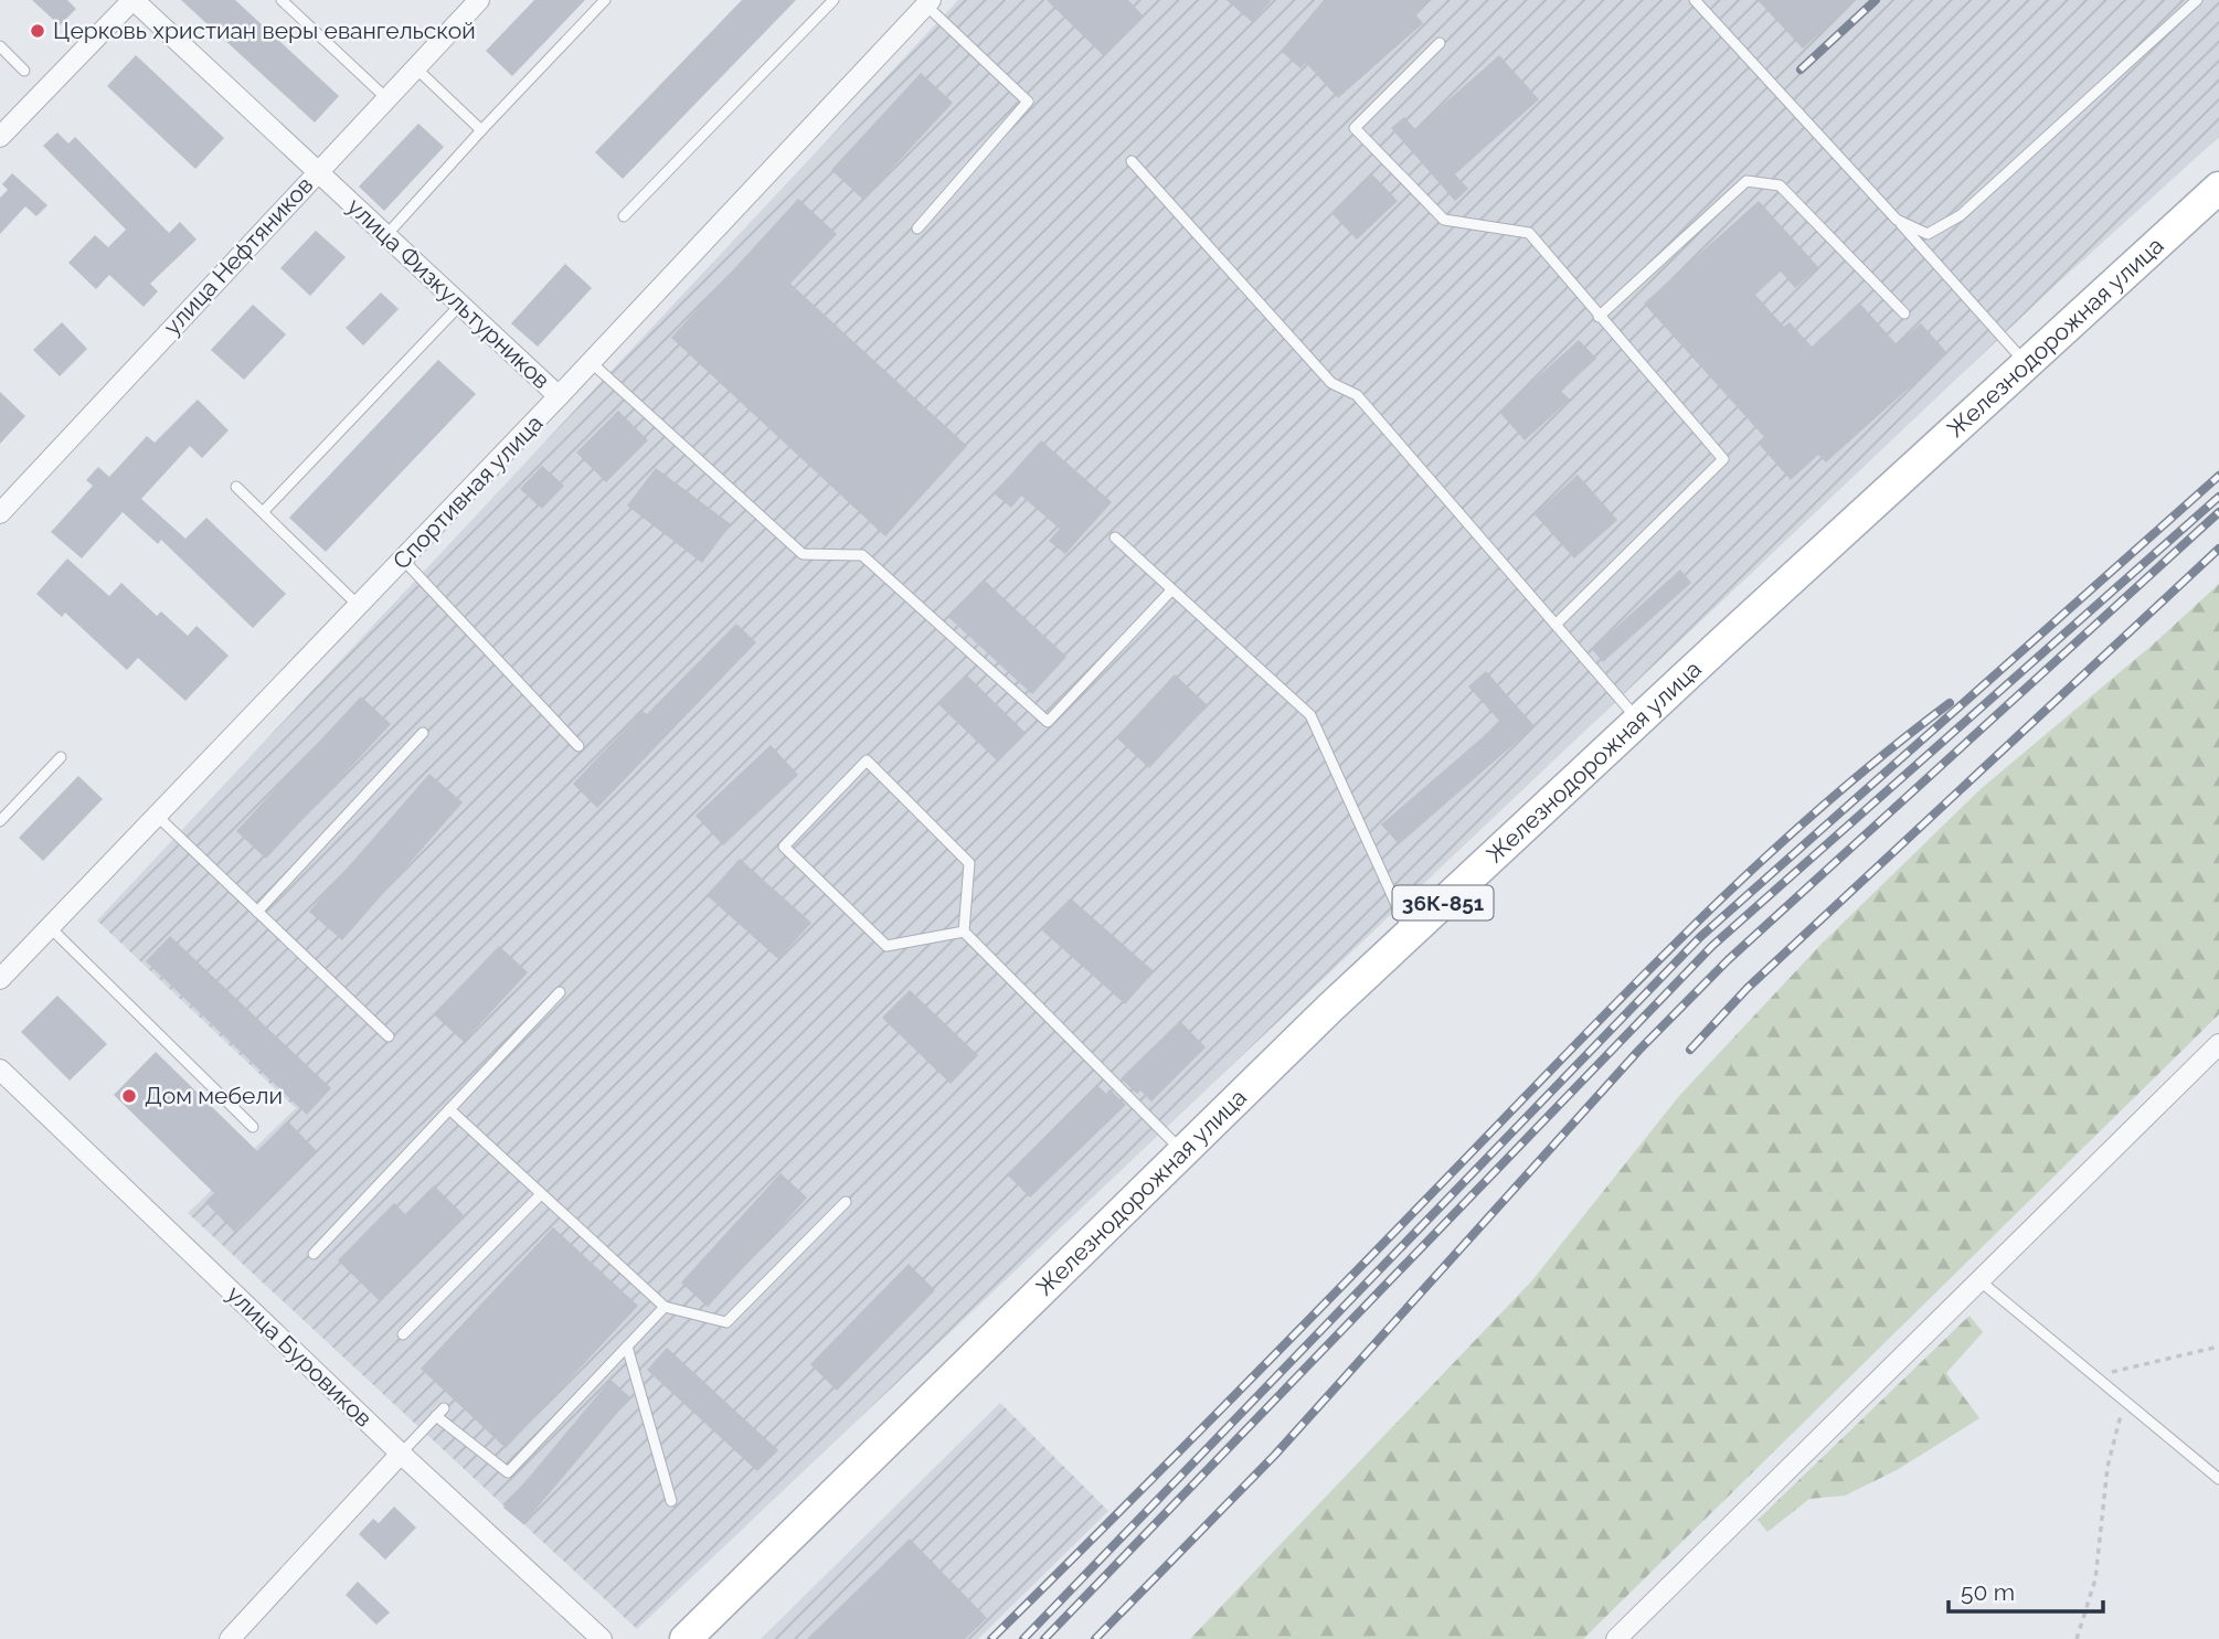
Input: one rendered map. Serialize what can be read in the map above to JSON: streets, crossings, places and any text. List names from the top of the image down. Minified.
{"streets":{"main road":["Железнодорожная улица","36К-851"],"street":["улица Нефтяников","улица Физкультурников","Спортивная улица","улица Буровиков"]},"crossings":[["улица Нефтяников","улица Физкультурников"],["улица Физкультурников","Спортивная улица"]],"places":["Церковь христиан веры евангельской","Дом мебели"],"scale_bar":"50 m"}
